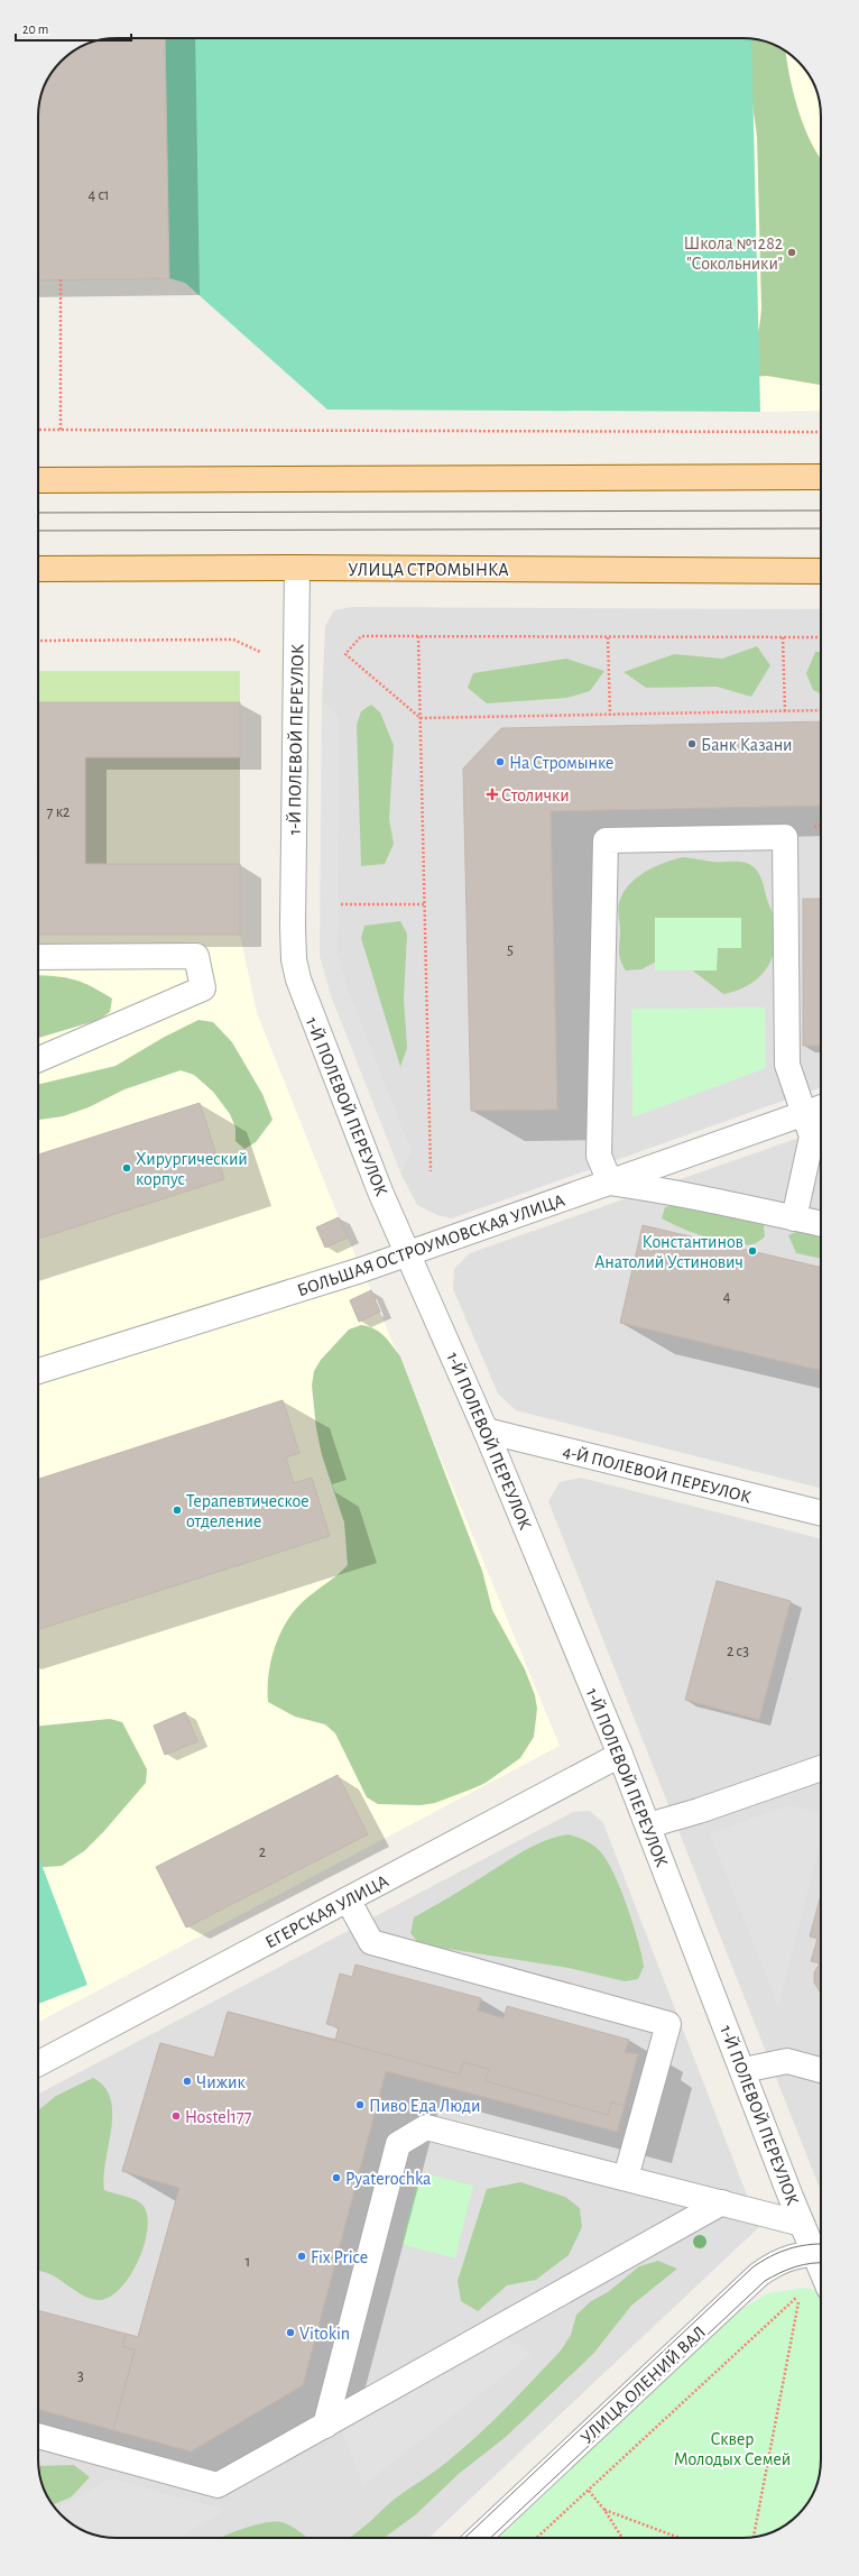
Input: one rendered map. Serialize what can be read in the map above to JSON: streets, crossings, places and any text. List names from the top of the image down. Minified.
{"streets":{"main road":["УЛИЦА СТРОМЫНКА"],"street":["1-Й ПОЛЕВОЙ ПЕРЕУЛОК","БОЛЬШАЯ ОСТРОУМОВСКАЯ УЛИЦА","4-Й ПОЛЕВОЙ ПЕРЕУЛОК","ЕГЕРСКАЯ УЛИЦА","УЛИЦА ОЛЕНИЙ ВАЛ"]},"crossings":[["УЛИЦА СТРОМЫНКА","1-Й ПОЛЕВОЙ ПЕРЕУЛОК"],["1-Й ПОЛЕВОЙ ПЕРЕУЛОК","БОЛЬШАЯ ОСТРОУМОВСКАЯ УЛИЦА"],["1-Й ПОЛЕВОЙ ПЕРЕУЛОК","4-Й ПОЛЕВОЙ ПЕРЕУЛОК"],["1-Й ПОЛЕВОЙ ПЕРЕУЛОК","ЕГЕРСКАЯ УЛИЦА"]],"parks":["Сквер Молодых Семей"],"places":{"other":["Школа №1282 \"Сокольники\"","Банк Казани","На Стромынке","Хирургический корпус","Константинов Анатолий Устинович","Терапевтическое отделение","Чижик","Пиво Еда Люди","Hostel177","Pyaterochka","Fix Price","Vitokin"],"health":["Столички"]},"house_numbers":["4 c1","7 к2","5","4","2 с3","2","1","3"],"scale_bar":"20 m"}
